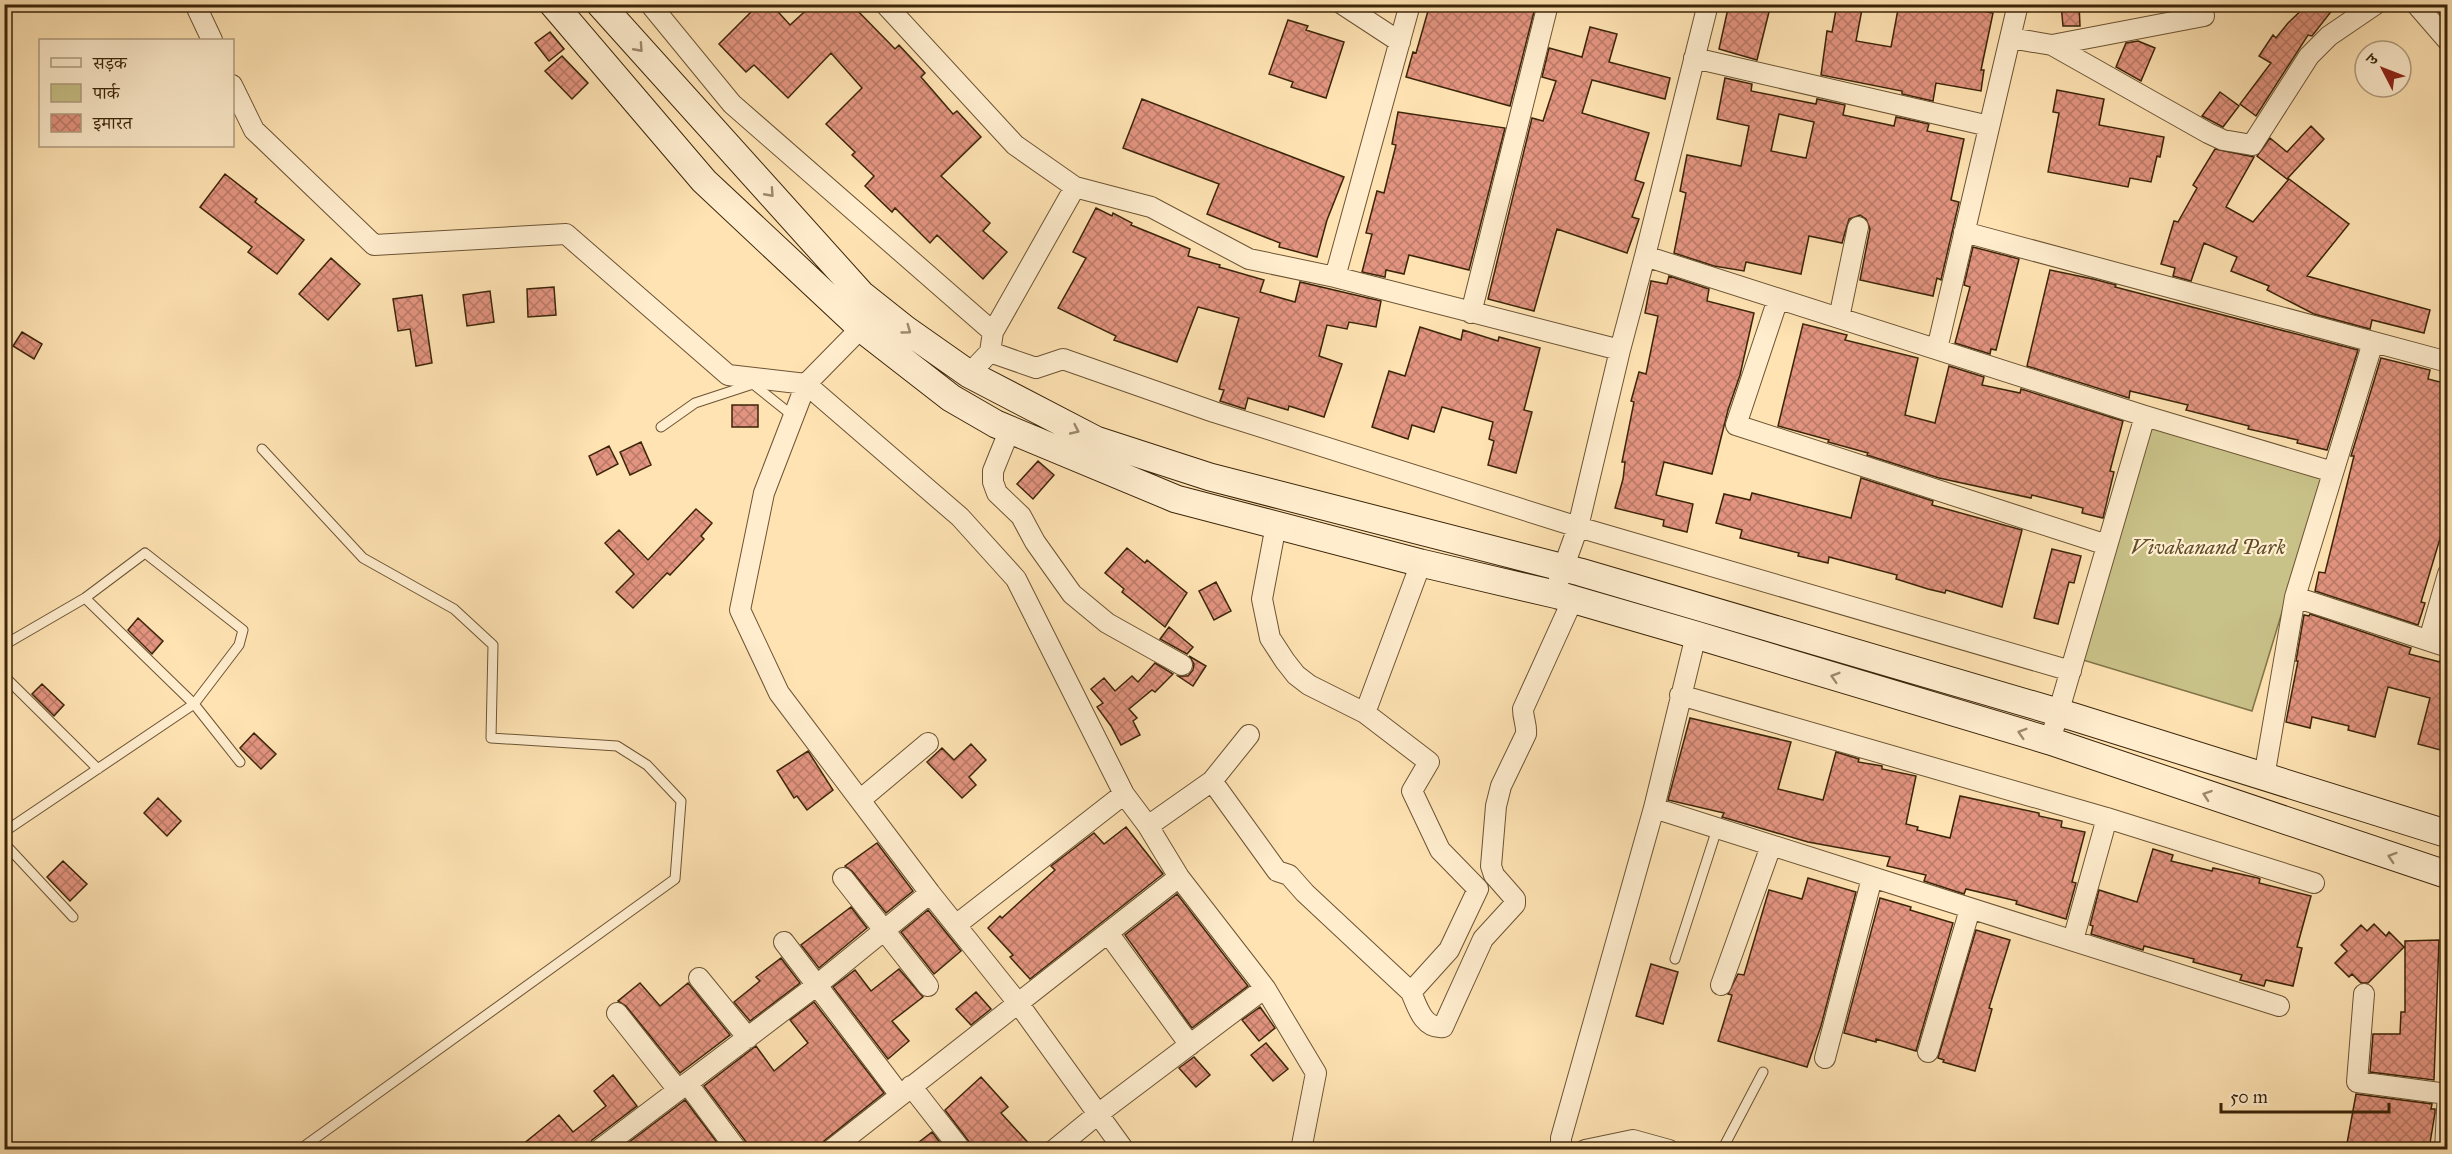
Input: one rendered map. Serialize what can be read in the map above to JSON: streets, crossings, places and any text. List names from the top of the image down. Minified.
{"parks":["Vivakanand Park"],"legend":["सड़क","पार्क","इमारत"],"scale_bar":"50 m","north":"top left"}
